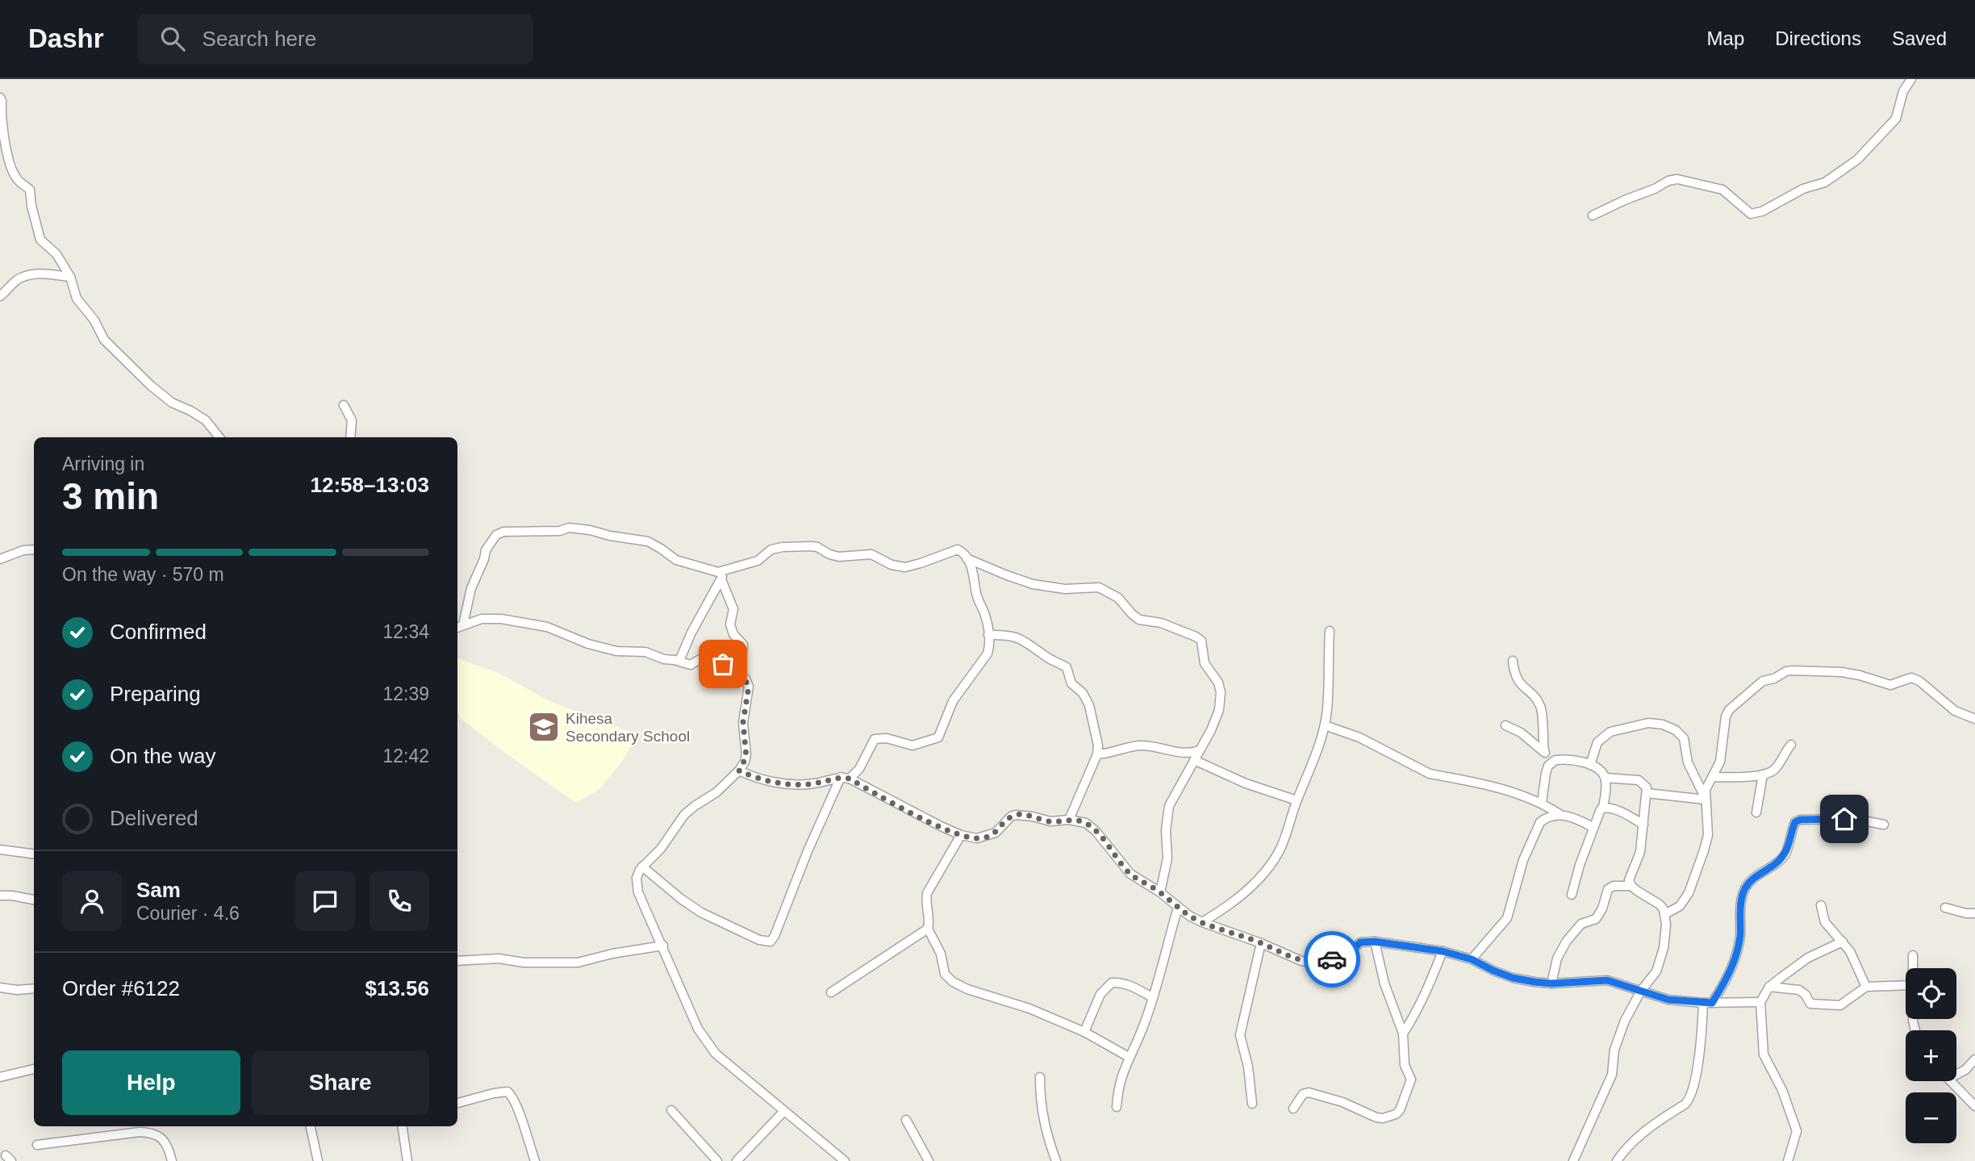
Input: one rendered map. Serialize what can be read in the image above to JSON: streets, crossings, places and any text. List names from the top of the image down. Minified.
{"places":{"school or university":["Kihesa Secondary School"]},"page":{"header":"Dashr","search":"Search here","nav":["Map","Directions","Saved"],"heading":["3 min","Arriving in","12:58–13:03"],"panel":["Sam","Courier · 4.6","Order #6122","$13.56"],"bar":"On the way · 570 m","list":[["Confirmed","12:34"],["Preparing","12:39"],["On the way","12:42"],"Delivered"],"map_buttons":["+","−"],"buttons":["Help","Share"]}}
